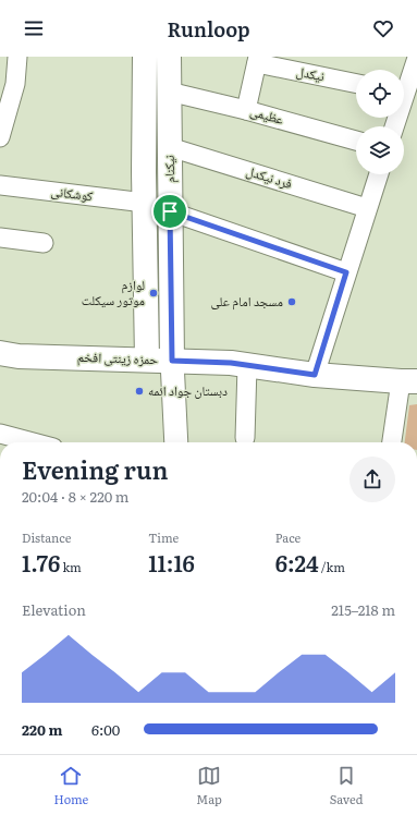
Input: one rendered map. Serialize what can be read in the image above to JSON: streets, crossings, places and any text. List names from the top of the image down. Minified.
{"streets":{"main road":["نیکنام","حمزه زینتی افخم"],"street":["نیکدل","عظیمی","فرد نیکدل","کوشکانی"]},"crossings":[["نیکدل","عظیمی"],["عظیمی","نیکنام"],["نیکنام","فرد نیکدل"],["نیکنام","کوشکانی"],["نیکنام","حمزه زینتی افخم"]],"places":["لوازم موتور سیکلت","مسجد امام علی","دبستان جواد ائمه"],"page":{"header":"Runloop","heading":["Evening run","20:04 · 8 × 220 m"],"stats":[["Distance","1.76 km"],["Time","11:16"],["Pace","6:24 /km"]],"chart":["Elevation","215–218 m"],"list":[{"name":"220 m","note":"6:00"}],"tabs":["Home","Map","Saved"]}}
